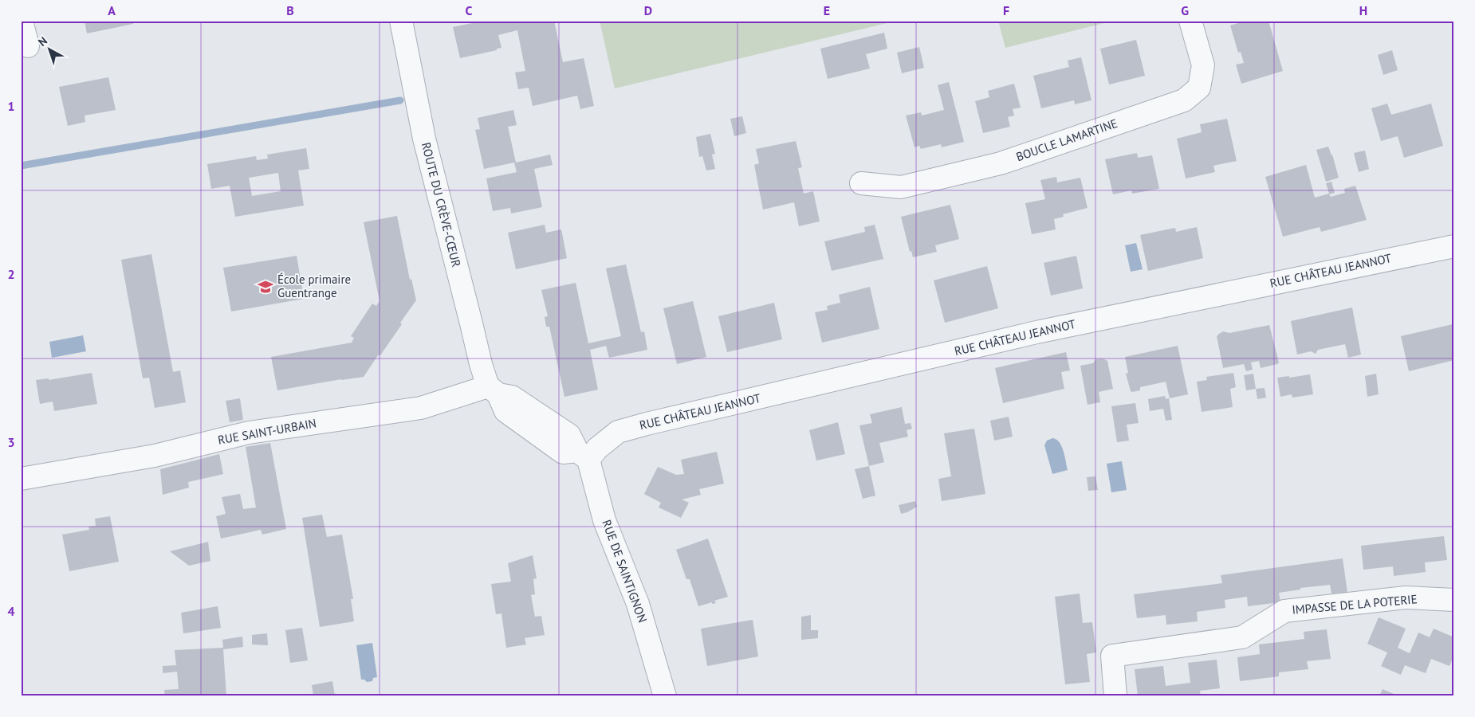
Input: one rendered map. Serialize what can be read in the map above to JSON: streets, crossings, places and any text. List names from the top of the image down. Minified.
{"streets":{"street":["BOUCLE LAMARTINE","ROUTE DU CRÈVE-CŒUR","RUE CHÂTEAU JEANNOT","RUE SAINT-URBAIN","RUE DE SAINTIGNON","IMPASSE DE LA POTERIE"]},"crossings":[["ROUTE DU CRÈVE-CŒUR","RUE SAINT-URBAIN"],["ROUTE DU CRÈVE-CŒUR","RUE DE SAINTIGNON"],["RUE CHÂTEAU JEANNOT","RUE DE SAINTIGNON"],["RUE SAINT-URBAIN","RUE DE SAINTIGNON"]],"places":{"school or university":["École primaire Guentrange"]},"north":"top left","grid":{"columns":["A","B","C","D","E","F","G","H"],"rows":["1","2","3","4"]}}
